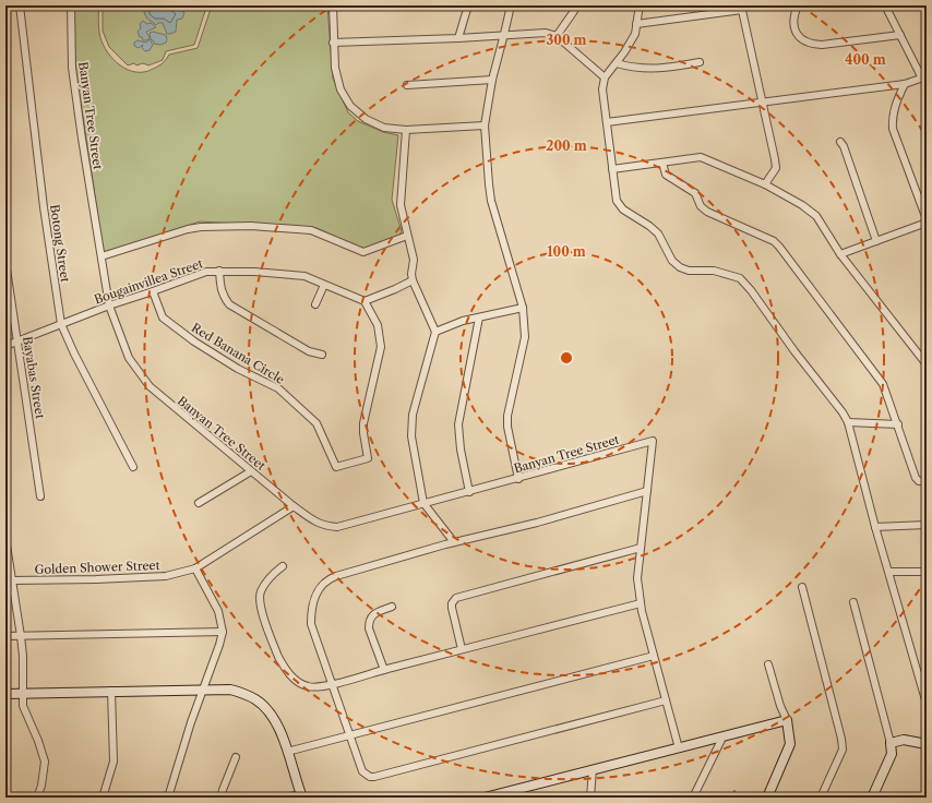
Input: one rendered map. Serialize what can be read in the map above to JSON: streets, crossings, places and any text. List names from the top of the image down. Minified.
{"streets":{"street":["Banyan Tree Street","Botong Street","Bougainvillea Street","Red Banana Circle","Bayabas Street","Golden Shower Street"]},"crossings":[["Banyan Tree Street","Bougainvillea Street"],["Banyan Tree Street","Golden Shower Street"],["Botong Street","Bougainvillea Street"],["Bougainvillea Street","Red Banana Circle"],["Bougainvillea Street","Bayabas Street"]],"rings":["300 m","400 m","200 m","100 m"]}
